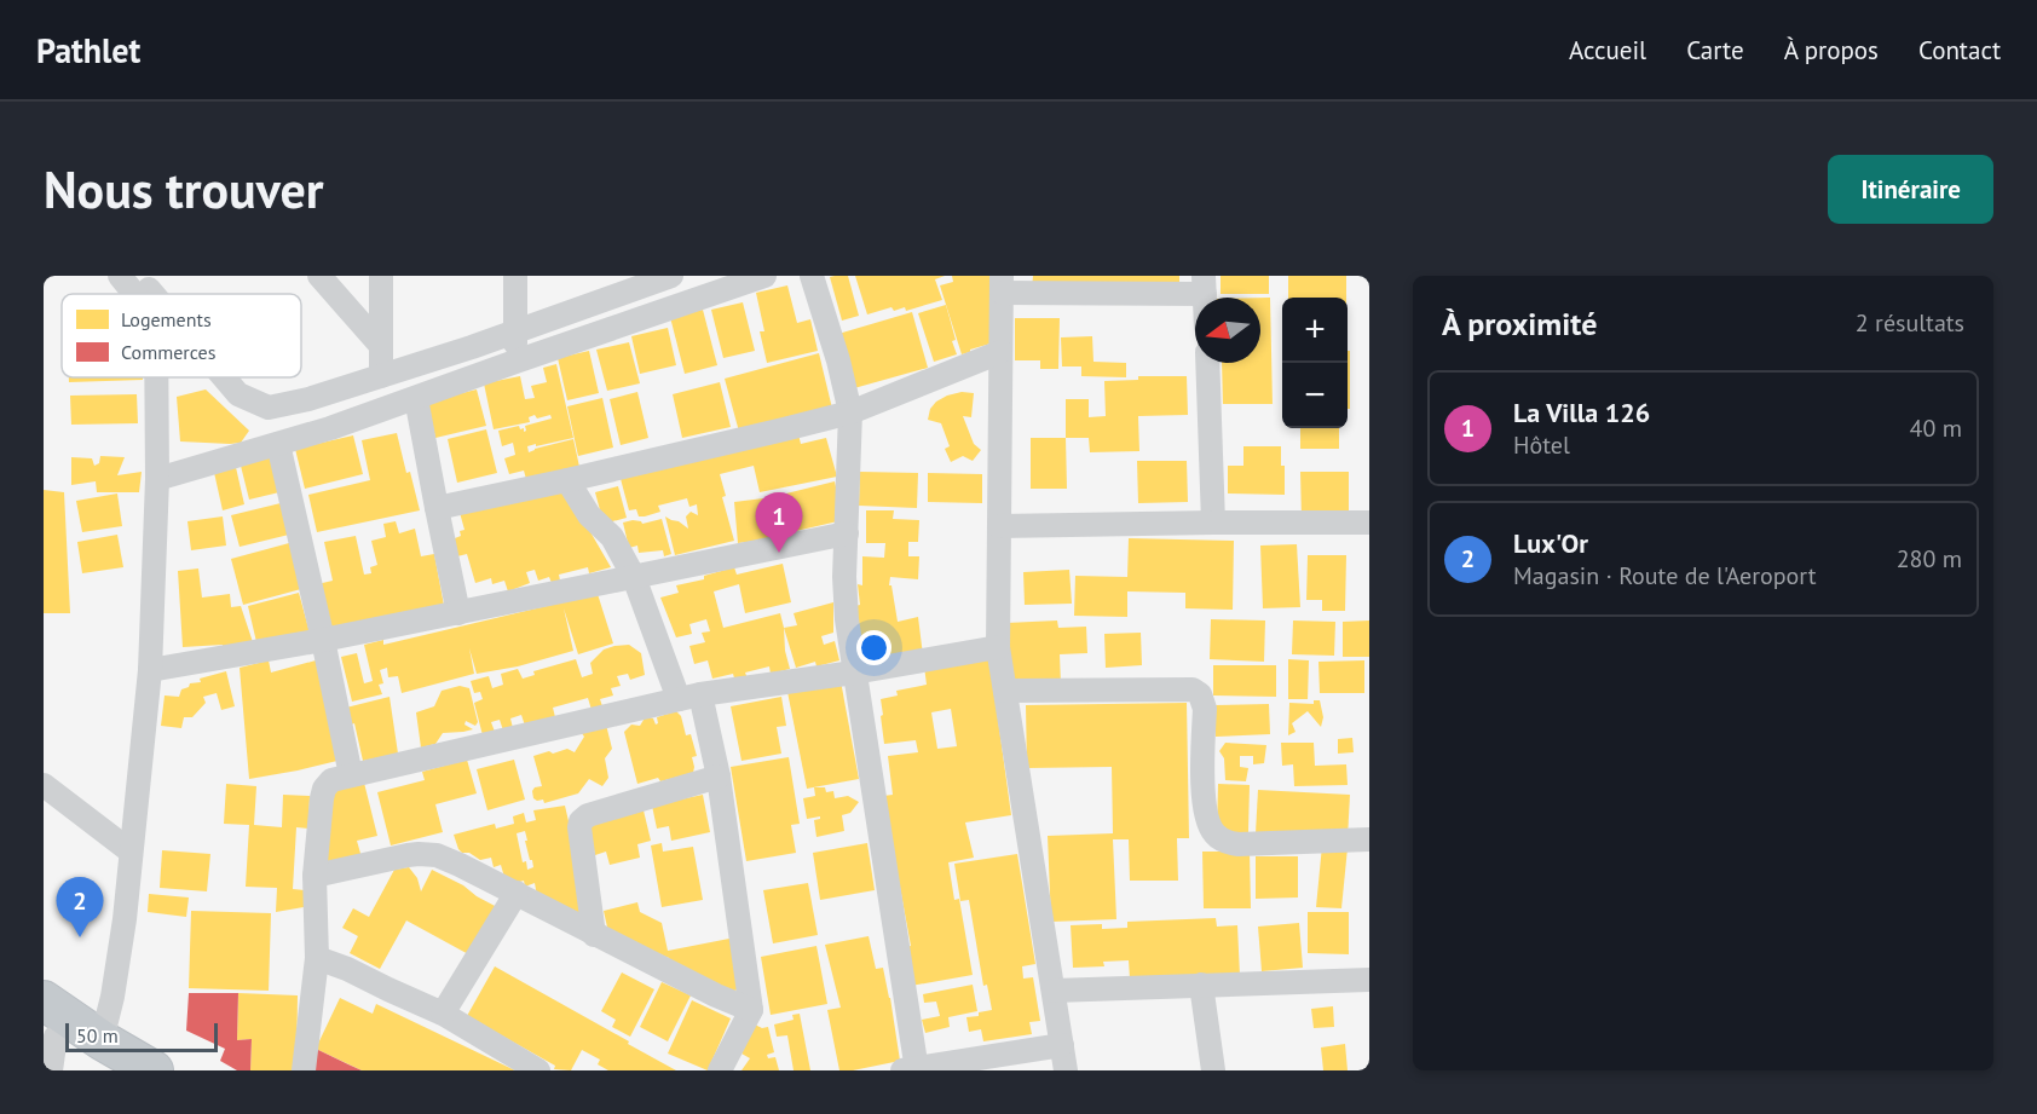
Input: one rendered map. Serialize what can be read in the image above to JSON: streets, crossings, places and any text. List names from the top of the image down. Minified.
{"legend":["Logements","Commerces"],"scale_bar":"50 m","north":"left","page":{"header":"Pathlet","nav":["Accueil","Carte","À propos","Contact"],"buttons":"Itinéraire","title":"Nous trouver","heading":["À proximité","2 résultats"],"map_buttons":["+","−"],"list":[{"mark":"1","name":"La Villa 126","note":"Hôtel","value":"40 m"},{"mark":"2","name":"Lux'Or","note":"Magasin · Route de l'Aeroport","value":"280 m"}],"pins":["1","2"],"scale":"50 m"}}
